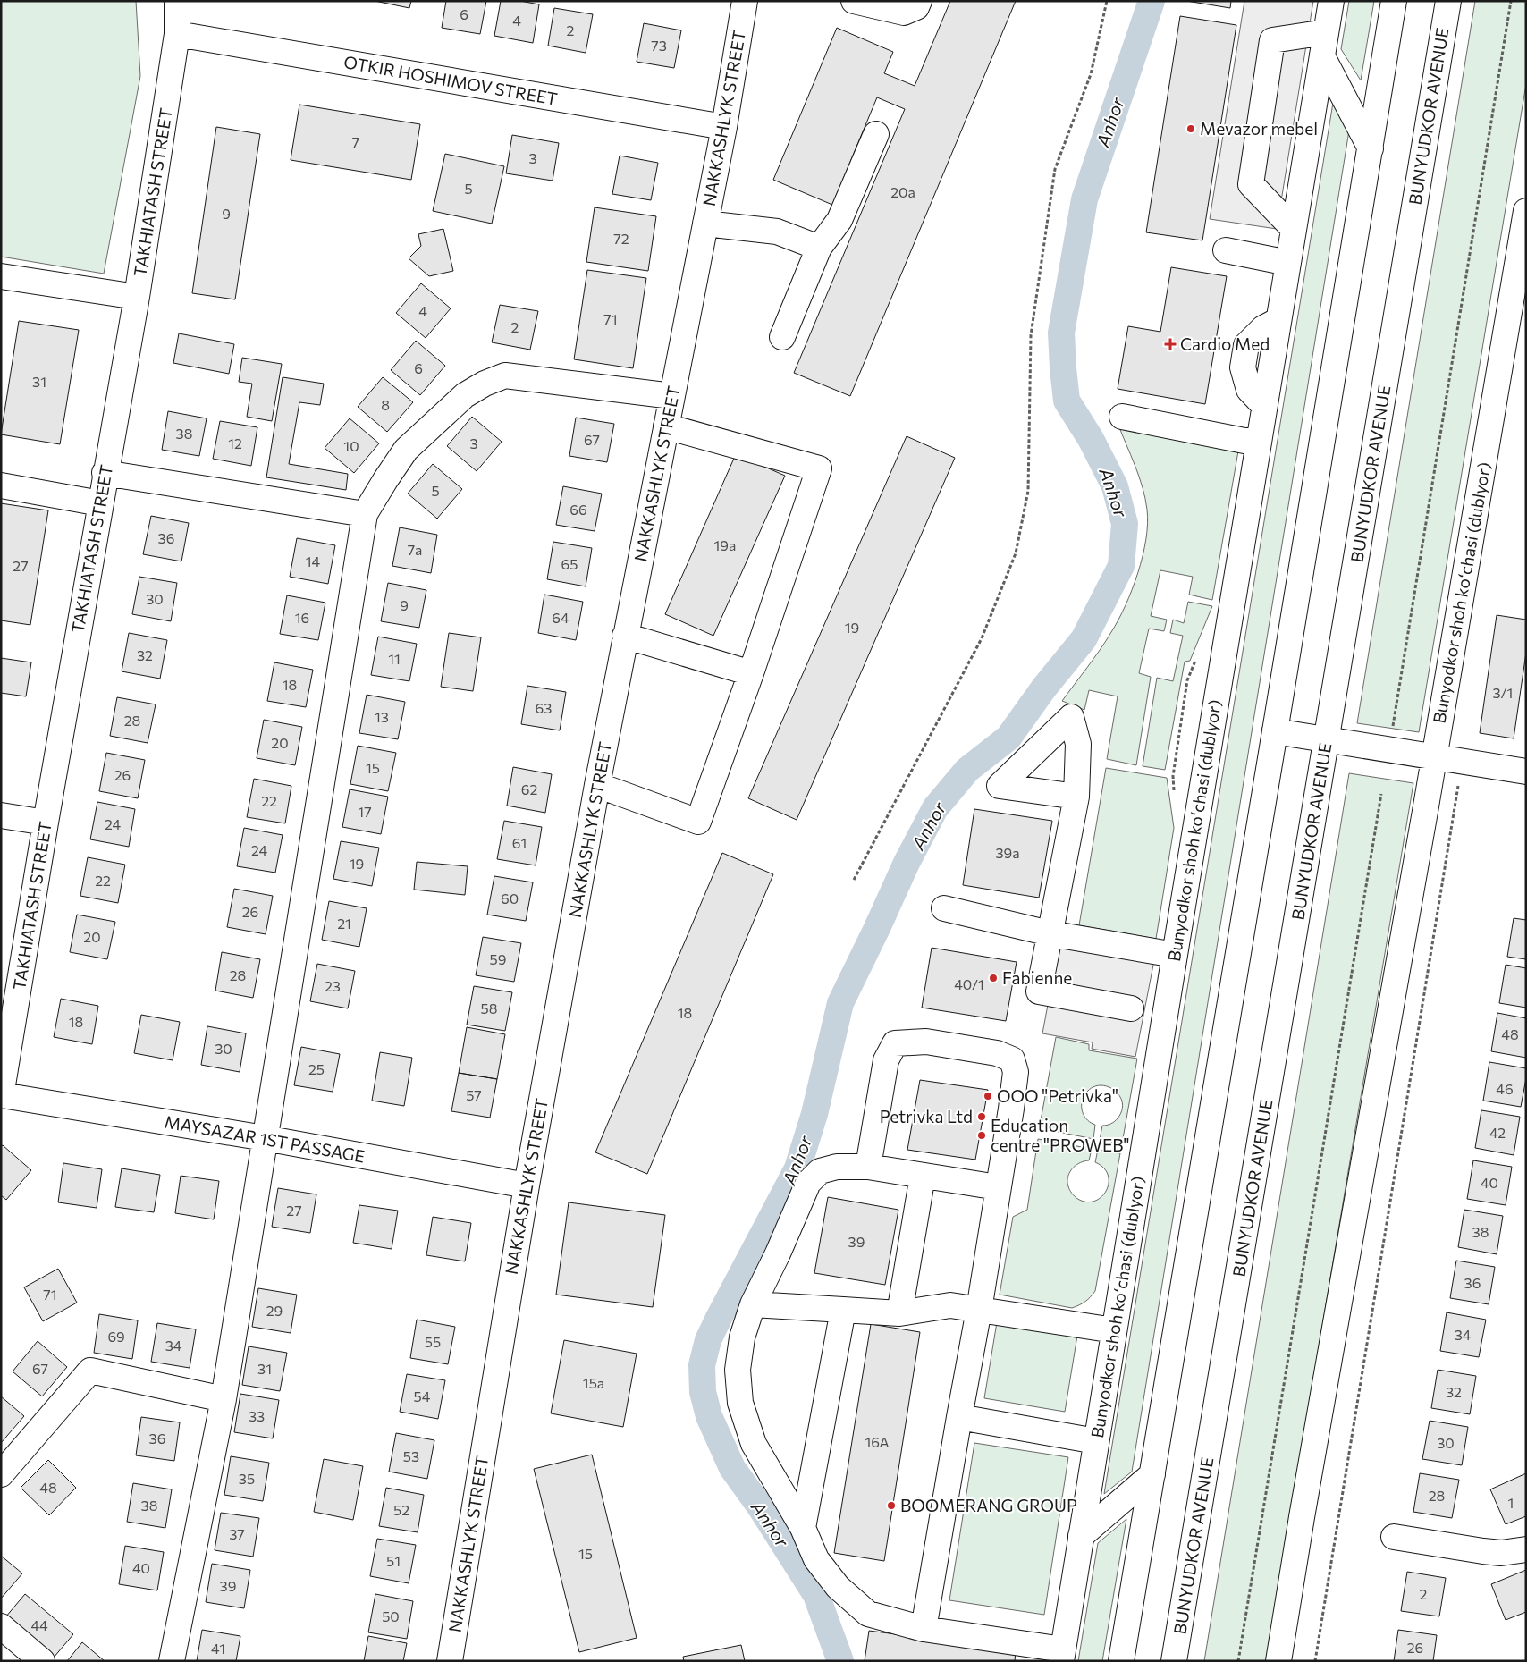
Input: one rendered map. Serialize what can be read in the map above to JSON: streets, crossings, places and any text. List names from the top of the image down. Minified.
{"streets":{"street":["OTKIR HOSHIMOV STREET","BUNYUDKOR AVENUE","NAKKASHLYK STREET","TAKHIATASH STREET","Bunyodkor shoh koʻchasi (dublyor)","MAYSAZAR 1ST PASSAGE"]},"crossings":[["OTKIR HOSHIMOV STREET","NAKKASHLYK STREET"],["OTKIR HOSHIMOV STREET","TAKHIATASH STREET"],["NAKKASHLYK STREET","MAYSAZAR 1ST PASSAGE"],["TAKHIATASH STREET","MAYSAZAR 1ST PASSAGE"]],"water":["Anhor"],"places":{"other":["Mevazor mebel","Fabienne","ООО \"Petrivka\"","Petrivka Ltd","Education centre \"PROWEB\"","BOOMERANG GROUP"],"health":["Cardio Med"]},"house_numbers":["6","4","2","73","7","3","5","20a","9","72","4","71","2","6","31","8","38","67","12","3","10","5","66","36","19a","7а","14","65","27","30","9","16","64","19","32","11","18","3/1","63","13","28","20","15","26","62","22","17","24","61","24","39a","19","22","60","26","21","20","59","28","40/1","23","58","18","18","48","30","25","46","57","42","40","27","38","39","36","71","29","34","69","55","34","67","31","15а","32","54","33","36","16A","30","53","35","48","28","1","38","52","37","15","51","40","39","2","50","44","26","41"]}
